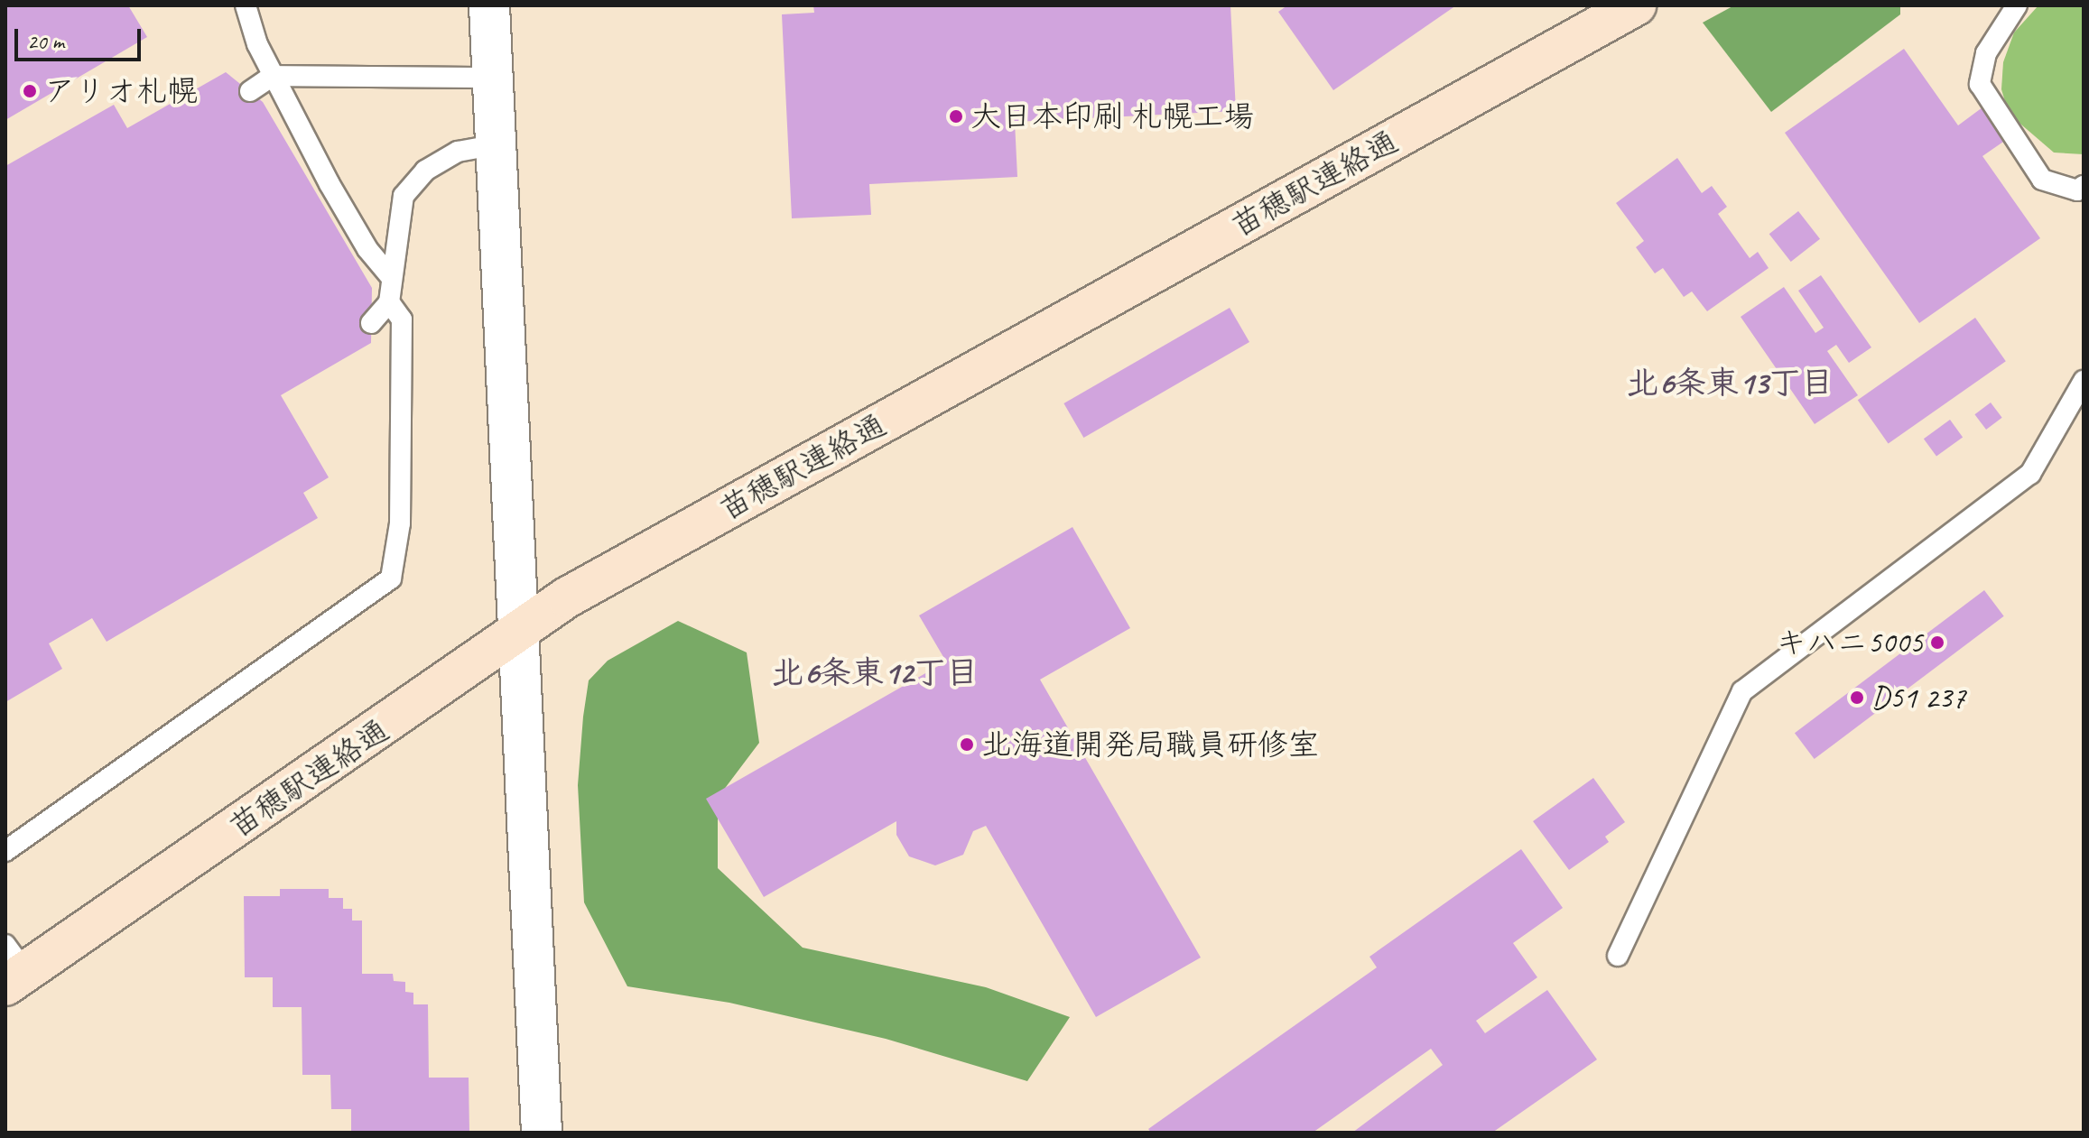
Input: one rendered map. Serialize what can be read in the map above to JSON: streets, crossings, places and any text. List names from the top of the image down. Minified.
{"streets":{"street":["苗穂駅連絡通"]},"districts":["北6条東13丁目","北6条東12丁目"],"places":["アリオ札幌","大日本印刷 札幌工場","キハニ5005","D51 237","北海道開発局職員研修室"],"scale_bar":"20 m"}
